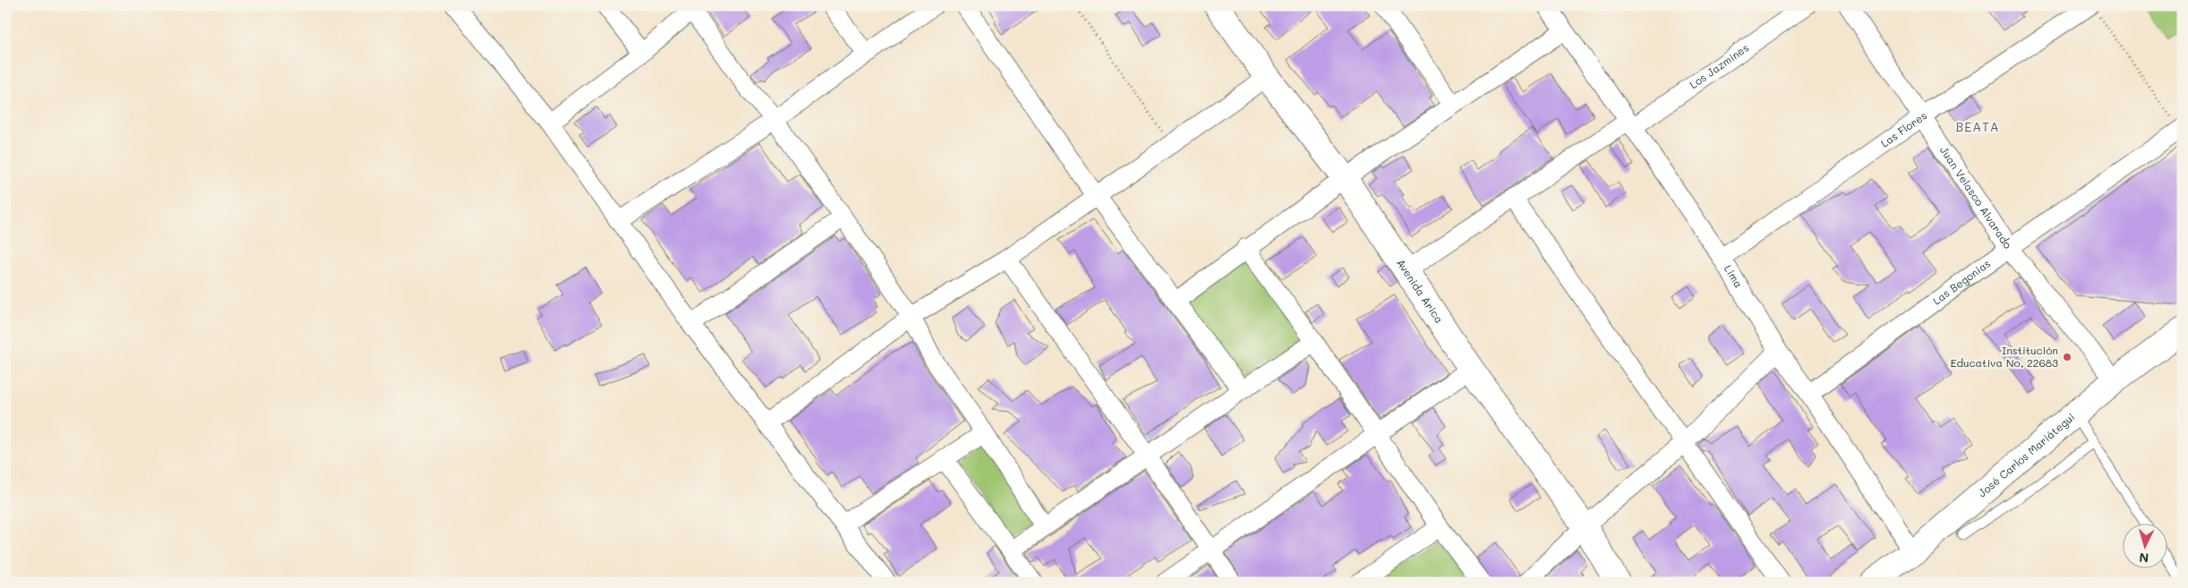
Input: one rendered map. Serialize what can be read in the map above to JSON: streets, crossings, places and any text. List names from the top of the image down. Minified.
{"streets":{"street":["Los Jazmines","Las Flores","Juan Velasco Alvarado","Lima","Las Begonias","Avenida Arica","José Carlos Mariátegui"]},"crossings":[["Los Jazmines","Lima"],["Los Jazmines","Avenida Arica"],["Las Flores","Juan Velasco Alvarado"],["Las Flores","Lima"],["Juan Velasco Alvarado","Las Begonias"],["Juan Velasco Alvarado","José Carlos Mariátegui"],["Lima","Las Begonias"],["Lima","José Carlos Mariátegui"]],"districts":["BEATA"],"places":["Institución Educativa No. 22683"],"north":"bottom"}
